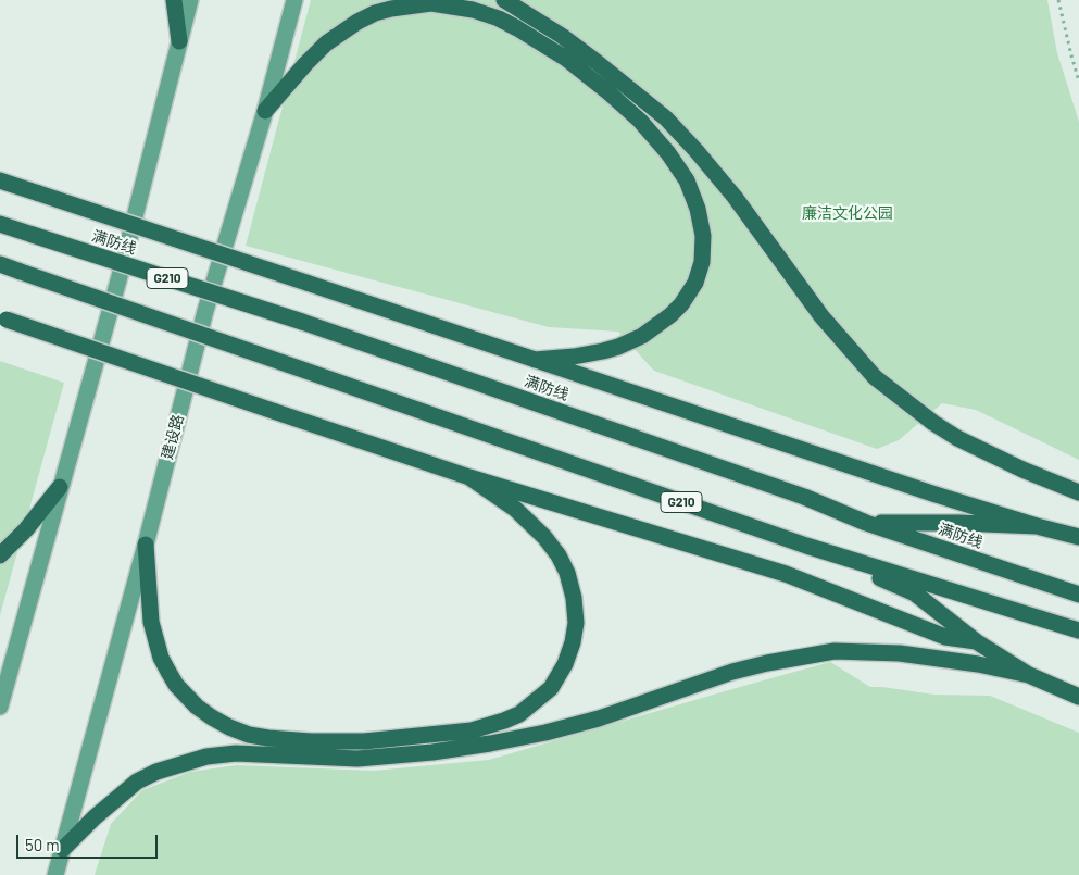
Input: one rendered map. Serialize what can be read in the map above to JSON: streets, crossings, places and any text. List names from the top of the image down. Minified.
{"streets":{"highway":["满防线","G210"],"main road":["建设路"]},"parks":["廉洁文化公园"],"scale_bar":"50 m"}
